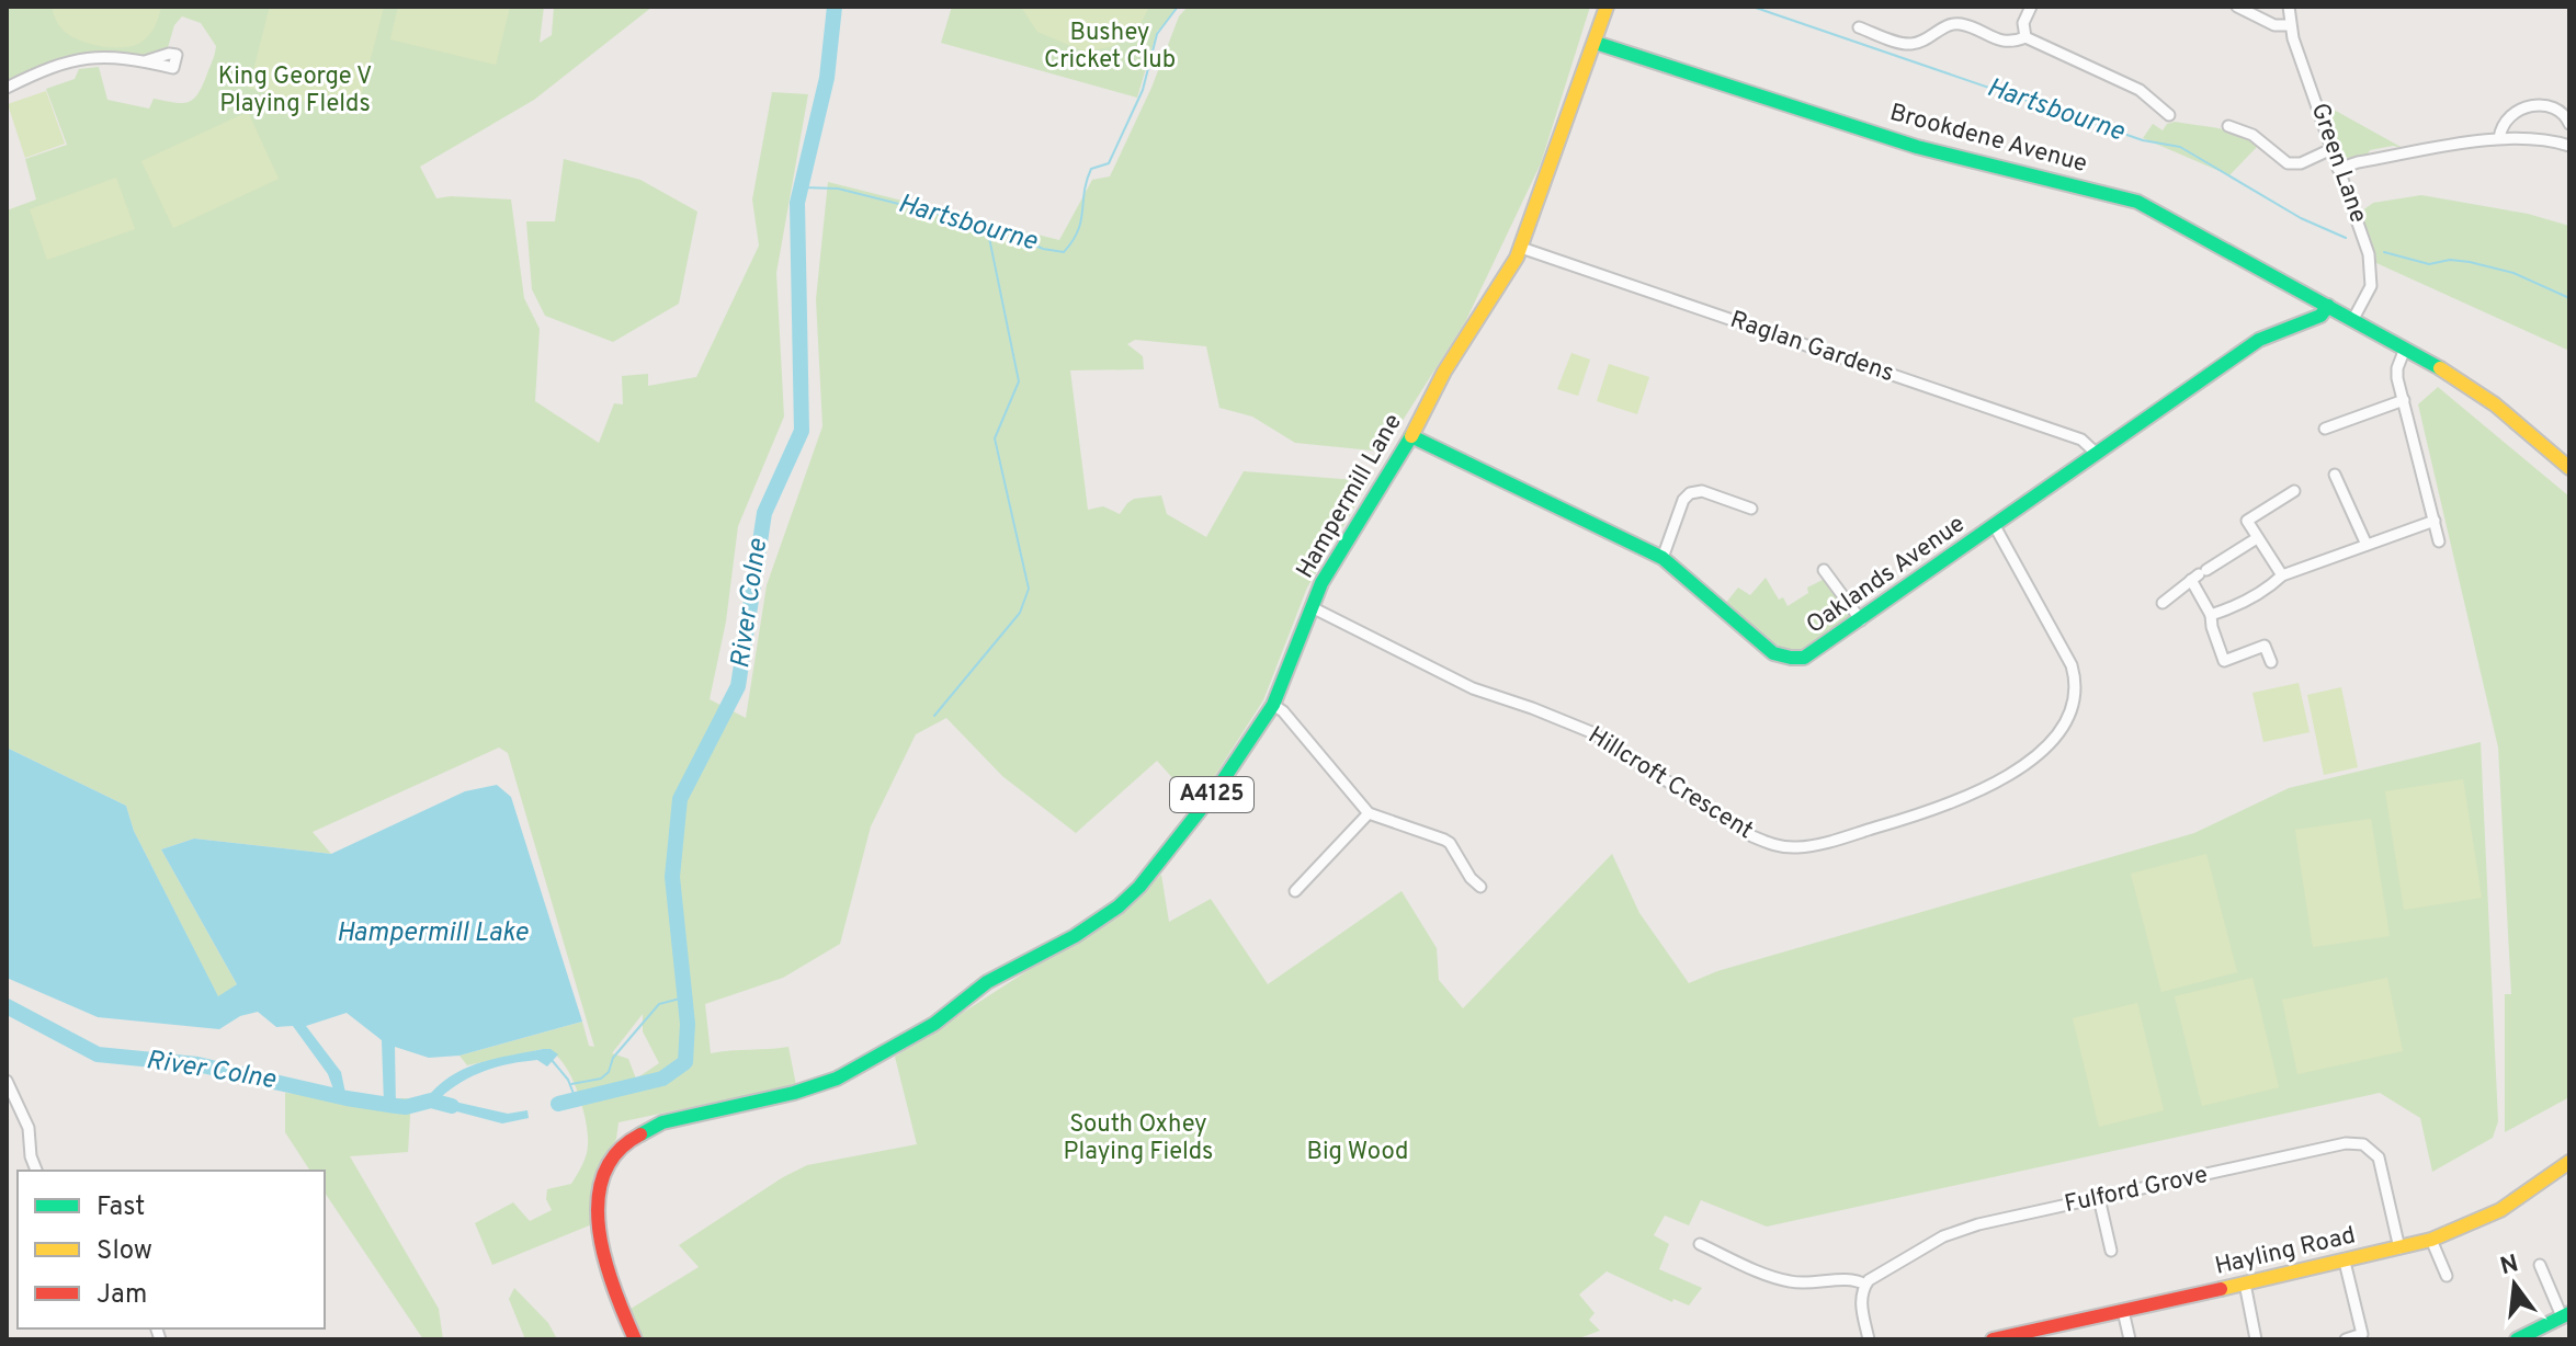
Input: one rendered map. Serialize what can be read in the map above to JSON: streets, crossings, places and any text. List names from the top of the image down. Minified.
{"streets":{"main road":["Brookdene Avenue","Hampermill Lane","Oaklands Avenue","A4125","Hayling Road"],"street":["Green Lane","Raglan Gardens","Hillcroft Crescent","Fulford Grove"]},"crossings":[["Brookdene Avenue","Green Lane"],["Brookdene Avenue","Hampermill Lane"],["Brookdene Avenue","Oaklands Avenue"],["Raglan Gardens","Hampermill Lane"],["Raglan Gardens","Oaklands Avenue"],["Hampermill Lane","Oaklands Avenue"],["Hampermill Lane","Hillcroft Crescent"],["Oaklands Avenue","Hillcroft Crescent"],["Fulford Grove","Hayling Road"]],"water":["Hartsbourne","River Colne","Hampermill Lake"],"parks":["Bushey Cricket Club","King George V Playing FIelds","South Oxhey Playing Fields","Big Wood"],"legend":["Fast","Slow","Jam"],"north":"top"}
